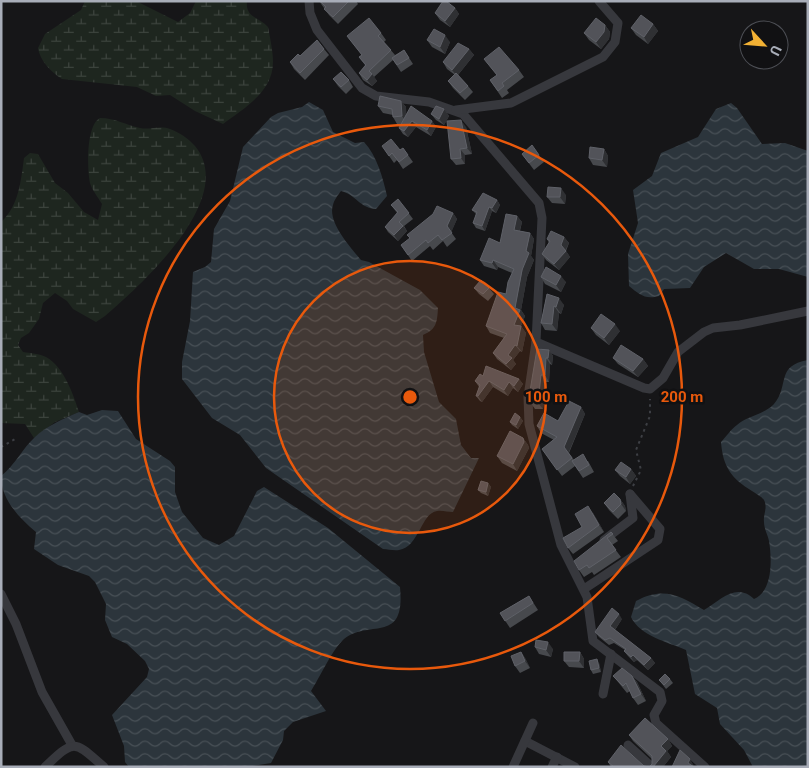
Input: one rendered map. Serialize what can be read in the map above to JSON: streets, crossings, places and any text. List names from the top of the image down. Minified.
{"north":"bottom right","rings":["100 m","200 m"]}
